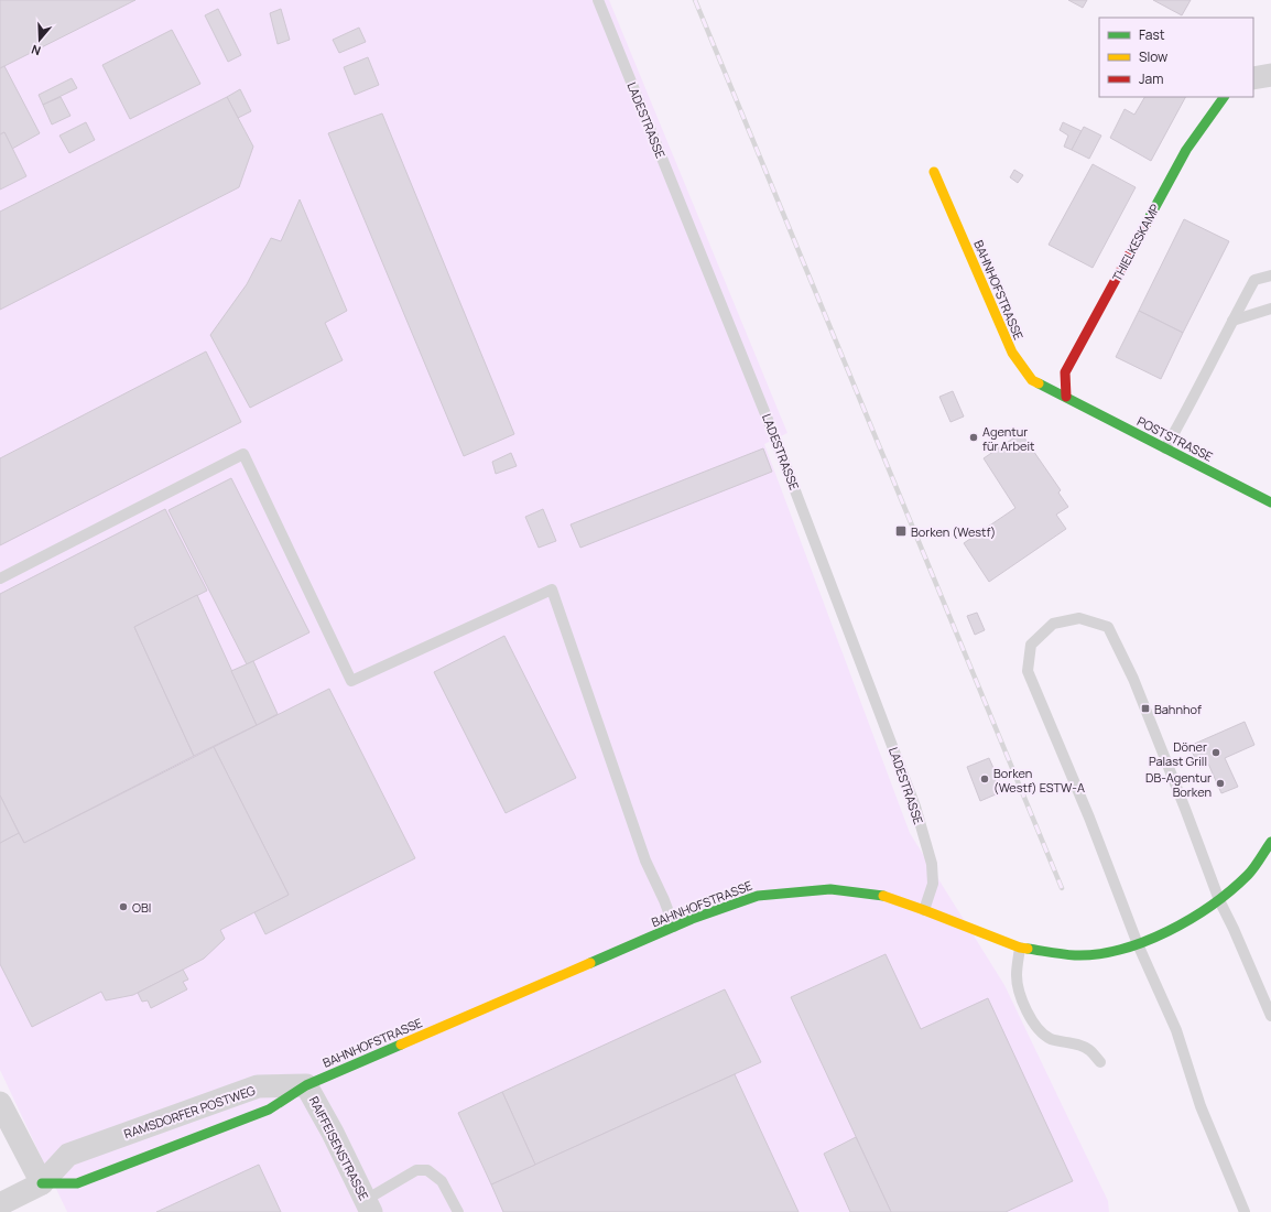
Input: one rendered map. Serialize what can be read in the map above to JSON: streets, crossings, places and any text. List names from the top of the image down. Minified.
{"streets":{"street":["THIELKESKAMP","BAHNHOFSTRASSE","POSTSTRASSE","RAMSDORFER POSTWEG","RAIFFEISENSTRASSE"],"lane":["LADESTRASSE"]},"crossings":[["LADESTRASSE","BAHNHOFSTRASSE"],["THIELKESKAMP","BAHNHOFSTRASSE"],["THIELKESKAMP","POSTSTRASSE"],["BAHNHOFSTRASSE","POSTSTRASSE"],["BAHNHOFSTRASSE","RAMSDORFER POSTWEG"],["BAHNHOFSTRASSE","RAIFFEISENSTRASSE"],["RAMSDORFER POSTWEG","RAIFFEISENSTRASSE"]],"places":{"other":["Agentur für Arbeit","Döner Palast Grill","Borken (Westf) ESTW-A","DB-Agentur Borken","OBI"],"transit":["Borken (Westf)","Bahnhof"]},"legend":["Fast","Slow","Jam"],"north":"bottom"}
